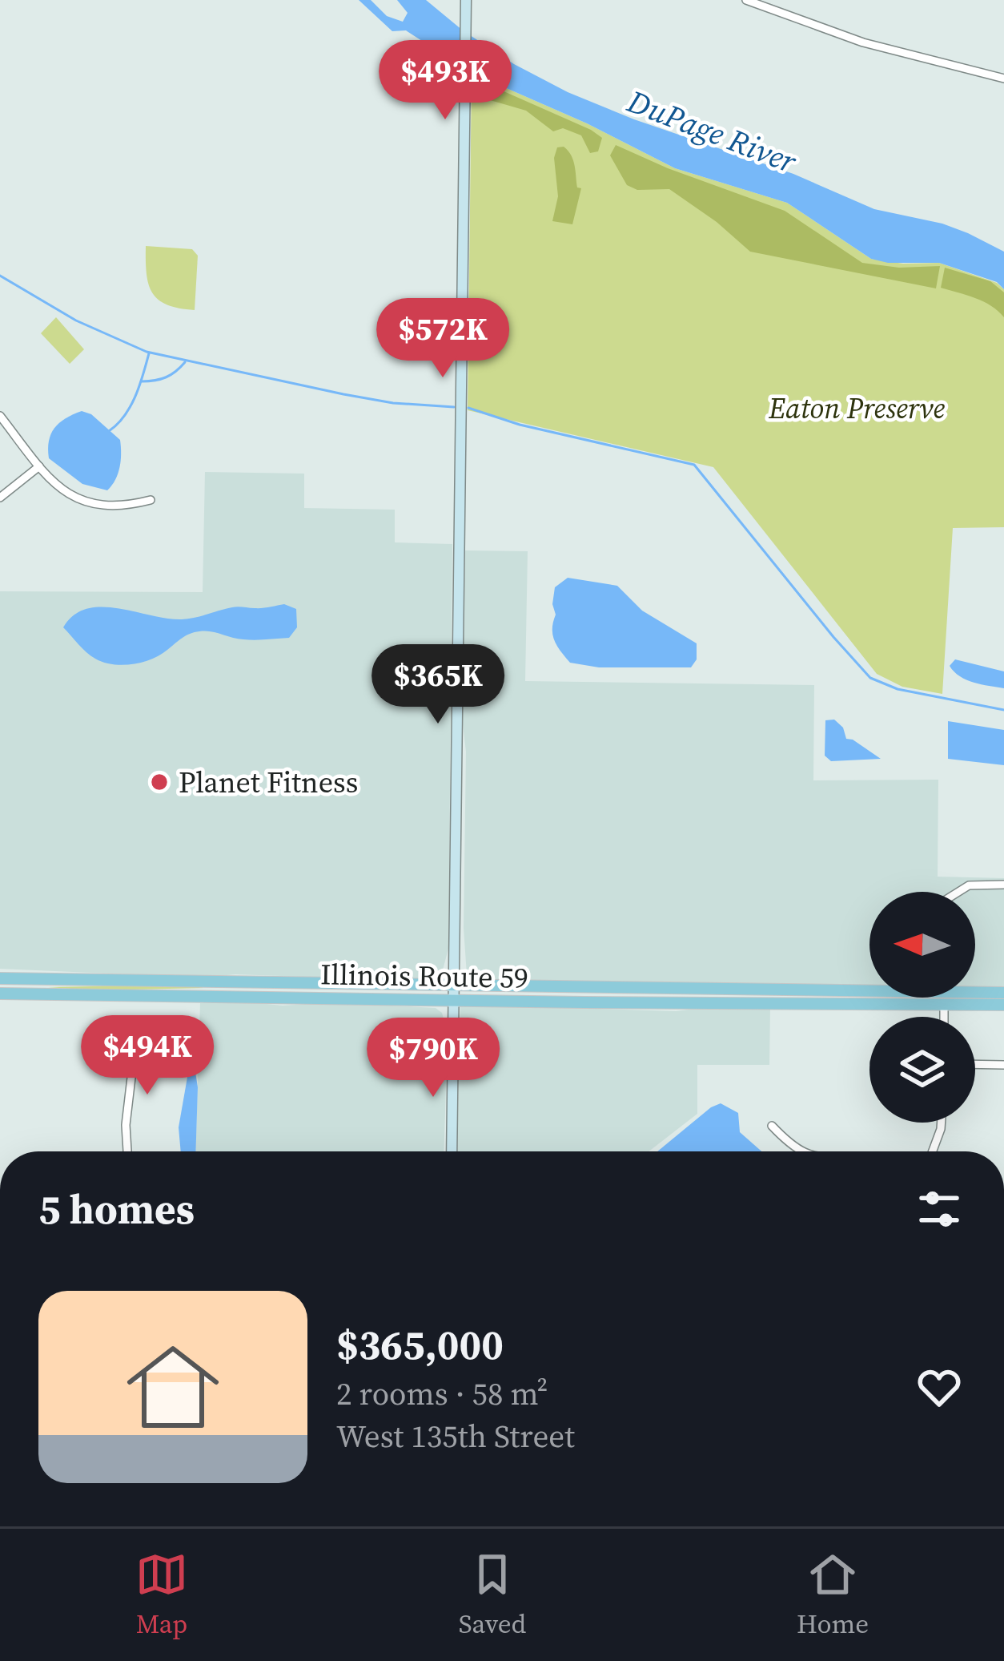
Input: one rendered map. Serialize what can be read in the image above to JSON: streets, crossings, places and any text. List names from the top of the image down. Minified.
{"streets":{"main road":["Illinois Route 59"]},"water":["DuPage River"],"parks":["Eaton Preserve"],"places":["Planet Fitness"],"north":"left","page":{"price":["$493K","$572K","$365K","$494K","$790K"],"heading":"5 homes","list":[{"name":"$365,000","note":"2 rooms · 58 m² · West 135th Street"}],"tabs":["Map","Saved","Home"]}}
